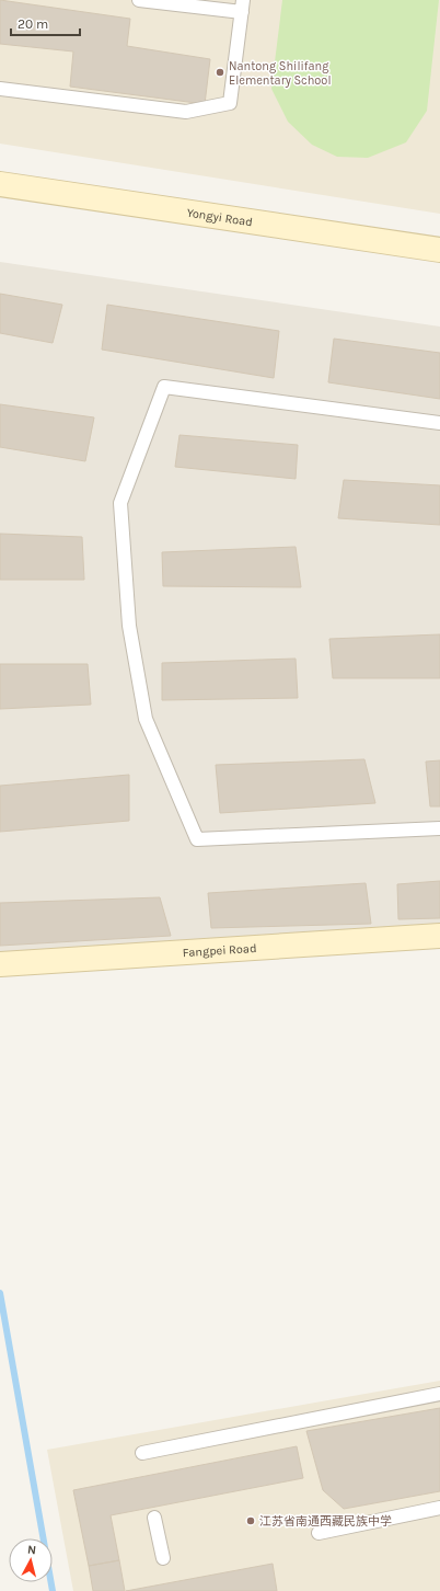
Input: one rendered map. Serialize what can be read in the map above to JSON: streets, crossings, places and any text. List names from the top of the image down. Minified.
{"streets":{"street":["Yongyi Road","Fangpei Road"]},"places":["Nantong Shilifang Elementary School","江苏省南通西藏民族中学"],"scale_bar":"20 m","north":"top"}
